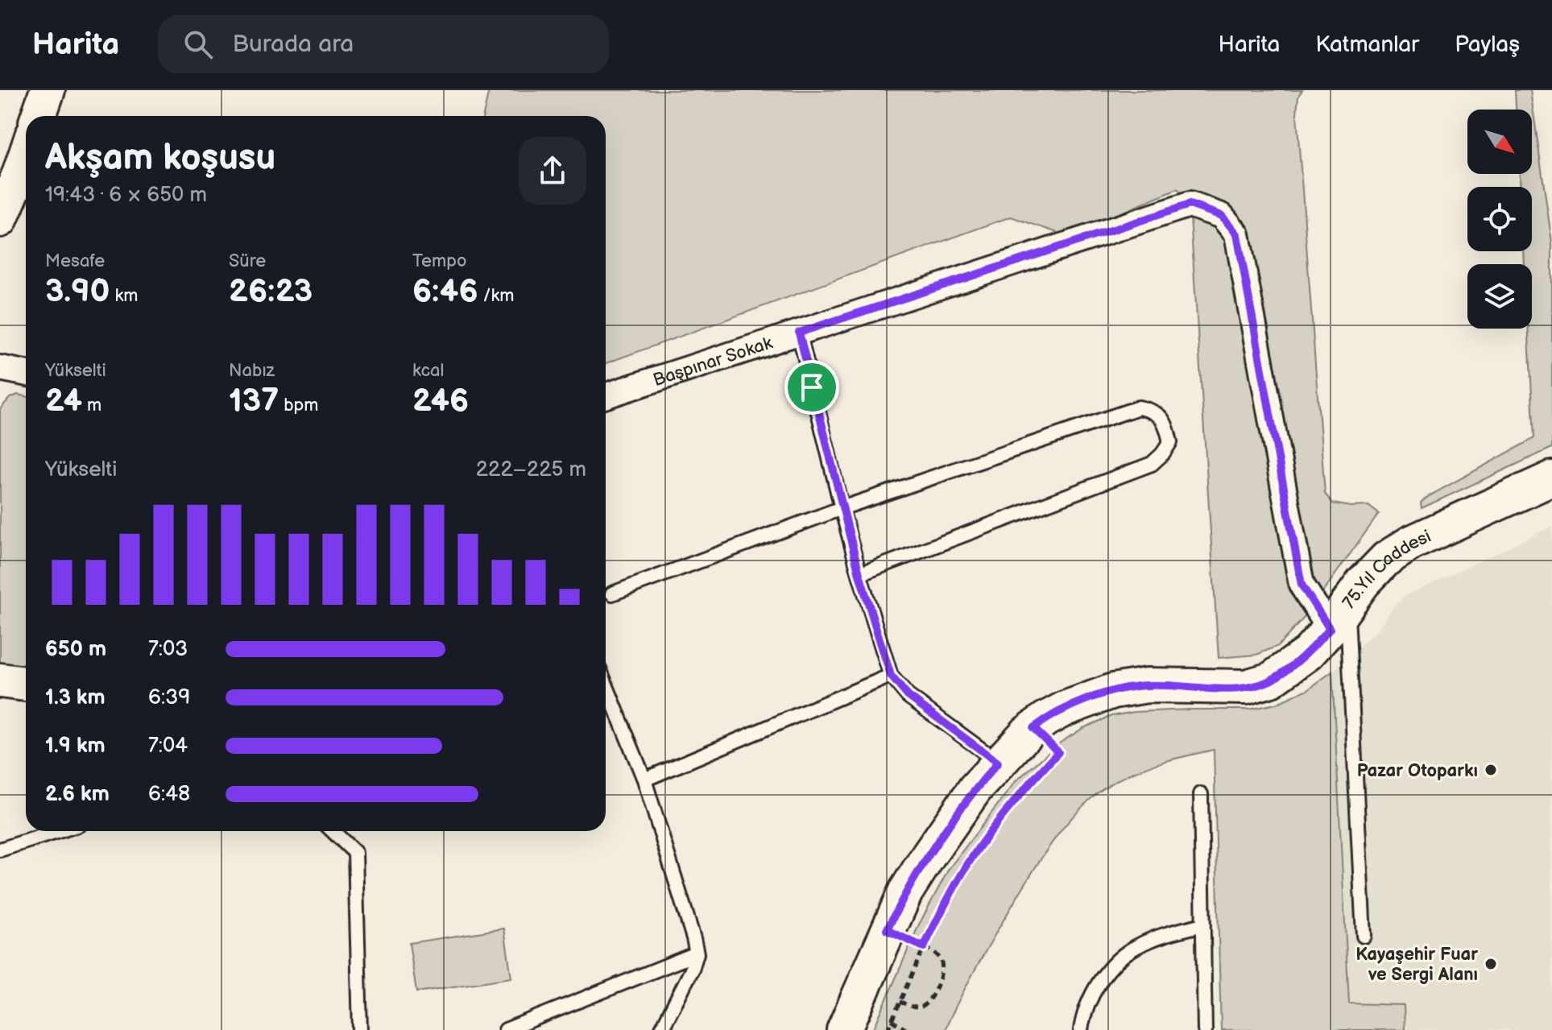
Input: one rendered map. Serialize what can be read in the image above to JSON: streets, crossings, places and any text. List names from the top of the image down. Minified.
{"streets":{"street":["Başpınar Sokak","75.Yıl Caddesi"]},"crossings":[["Başpınar Sokak","75.Yıl Caddesi"]],"places":["Pazar Otoparkı","Kayaşehir Fuar ve Sergi Alanı"],"north":"bottom right","page":{"header":"Harita","search":"Burada ara","nav":["Harita","Katmanlar","Paylaş"],"heading":["Akşam koşusu","19:43 · 6 × 650 m"],"stats":[["Mesafe","3.90 km"],["Süre","26:23"],["Tempo","6:46 /km"],["Yükselti","24 m"],["Nabız","137 bpm"],["kcal","246"]],"chart":["Yükselti","222–225 m"],"list":[{"name":"650 m","note":"7:03"},{"name":"1.3 km","note":"6:39"},{"name":"1.9 km","note":"7:04"},{"name":"2.6 km","note":"6:48"}]}}
